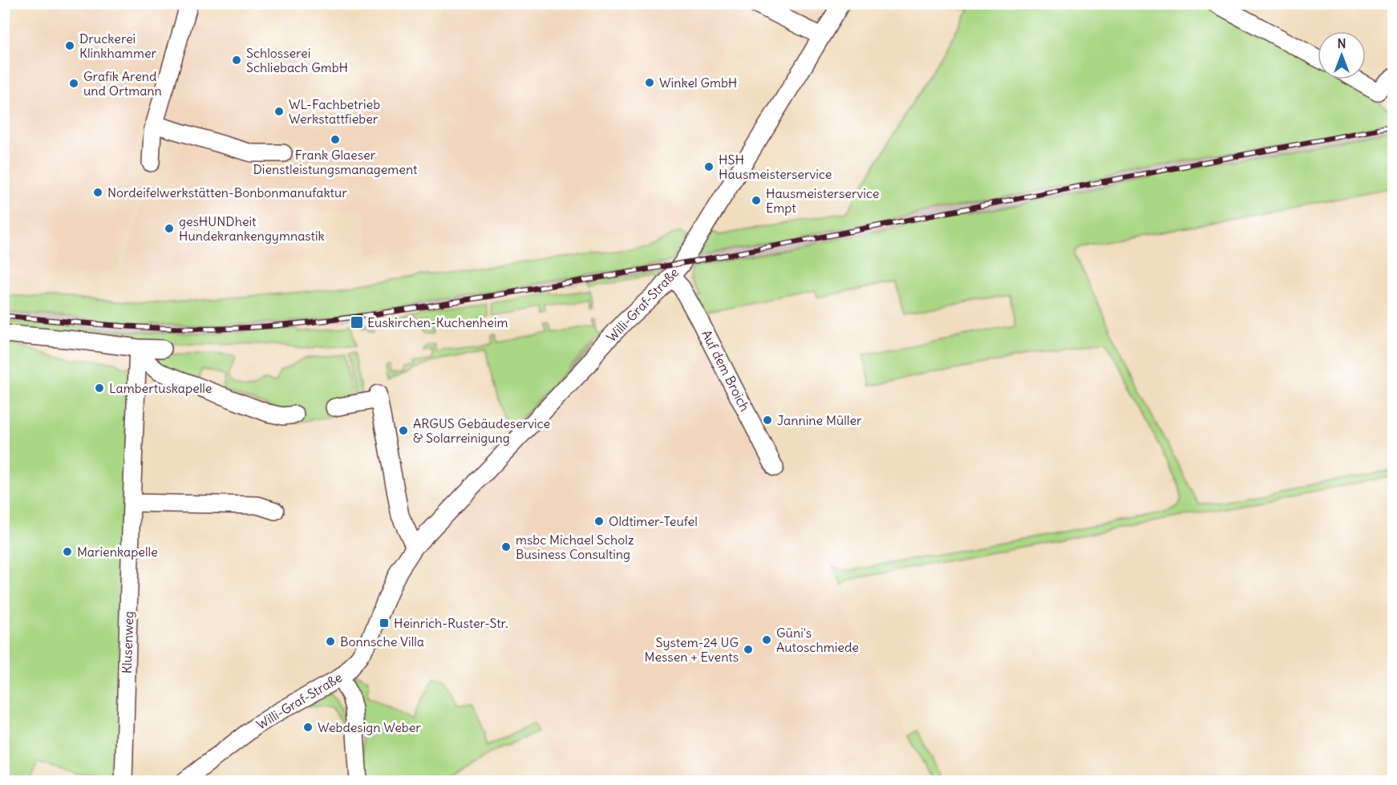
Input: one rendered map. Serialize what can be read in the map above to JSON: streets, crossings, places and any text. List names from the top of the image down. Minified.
{"streets":{"street":["Willi-Graf-Straße","Auf dem Broich","Klusenweg"]},"crossings":[["Willi-Graf-Straße","Auf dem Broich"]],"places":{"other":["Druckerei Klinkhammer","Schlosserei Schliebach GmbH","Winkel GmbH","Grafik Arend und Ortmann","WL-Fachbetrieb Werkstattfieber","Frank Glaeser Dienstleistungsmanagement","HSH Hausmeisterservice","Nordeifelwerkstätten-Bonbonmanufaktur","Hausmeisterservice Empt","gesHUNDheit Hundekrankengymnastik","Lambertuskapelle","Jannine Müller","ARGUS Gebäudeservice & Solarreinigung","Oldtimer-Teufel","msbc Michael Scholz Business Consulting","Marienkapelle","Güni's Autoschmiede","Bonnsche Villa","System-24 UG Messen + Events","Webdesign Weber"],"transit":["Euskirchen-Kuchenheim","Heinrich-Ruster-Str."]},"north":"top"}
